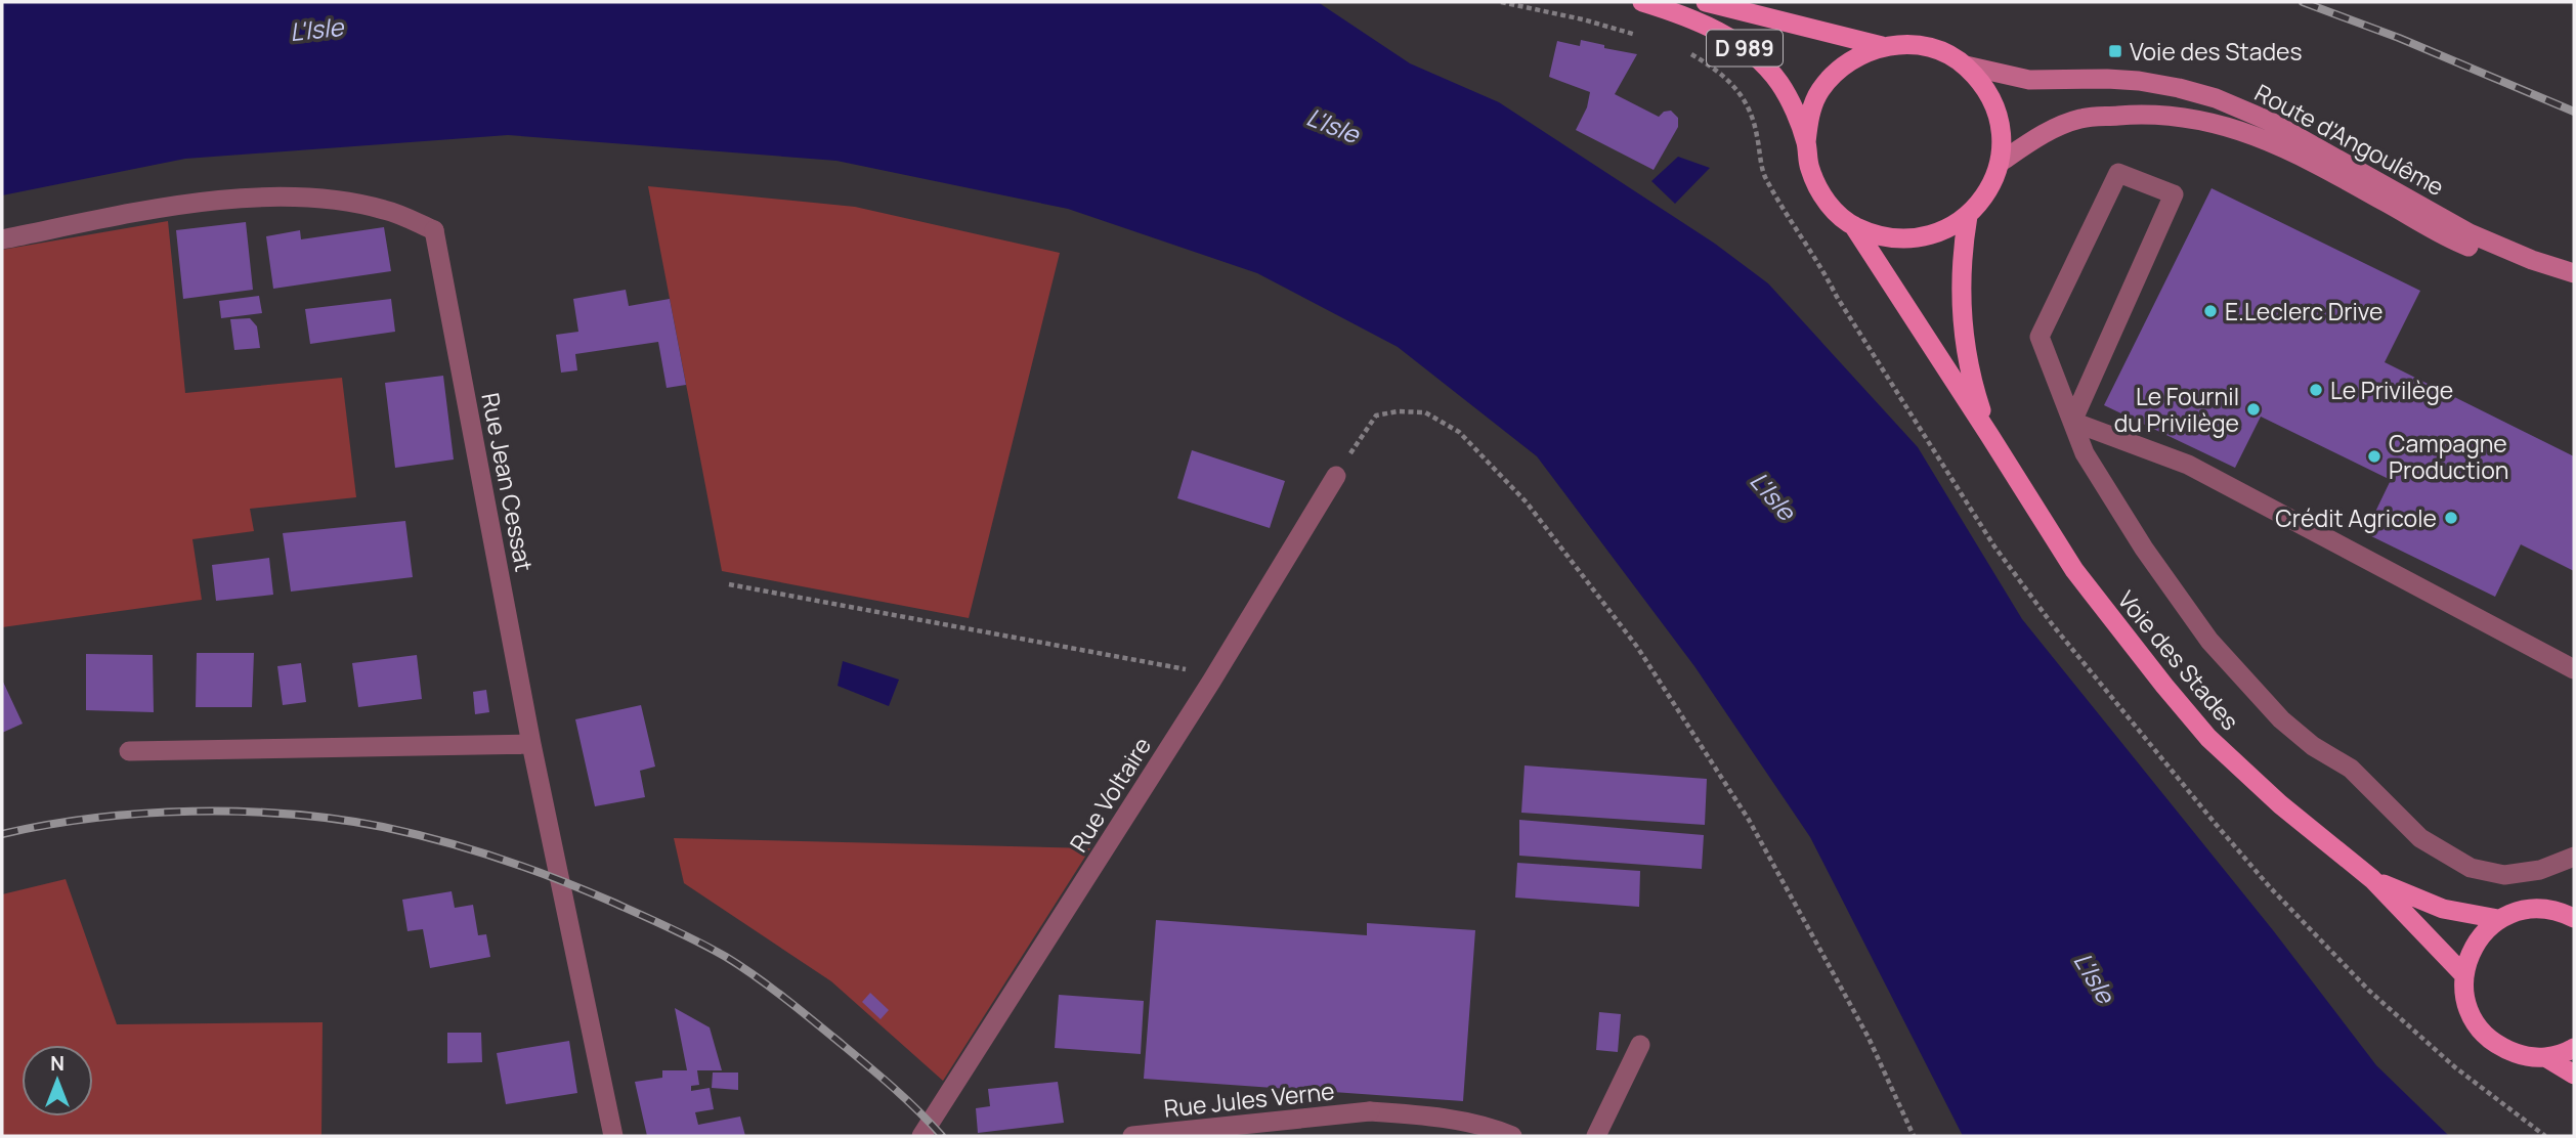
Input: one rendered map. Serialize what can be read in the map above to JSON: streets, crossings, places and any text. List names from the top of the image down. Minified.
{"streets":{"main road":["D 989","Route d'Angoulême","Voie des Stades"],"street":["Rue Jean Cessat","Rue Voltaire","Rue Jules Verne"]},"crossings":[["D 989","Route d'Angoulême"],["D 989","Voie des Stades"],["Route d'Angoulême","Voie des Stades"]],"water":["L'Isle"],"places":{"transit":["Voie des Stades"],"other":["E.Leclerc Drive","Le Privilège","Le Fournil du Privilège","Campagne Production","Crédit Agricole"]},"north":"top"}
